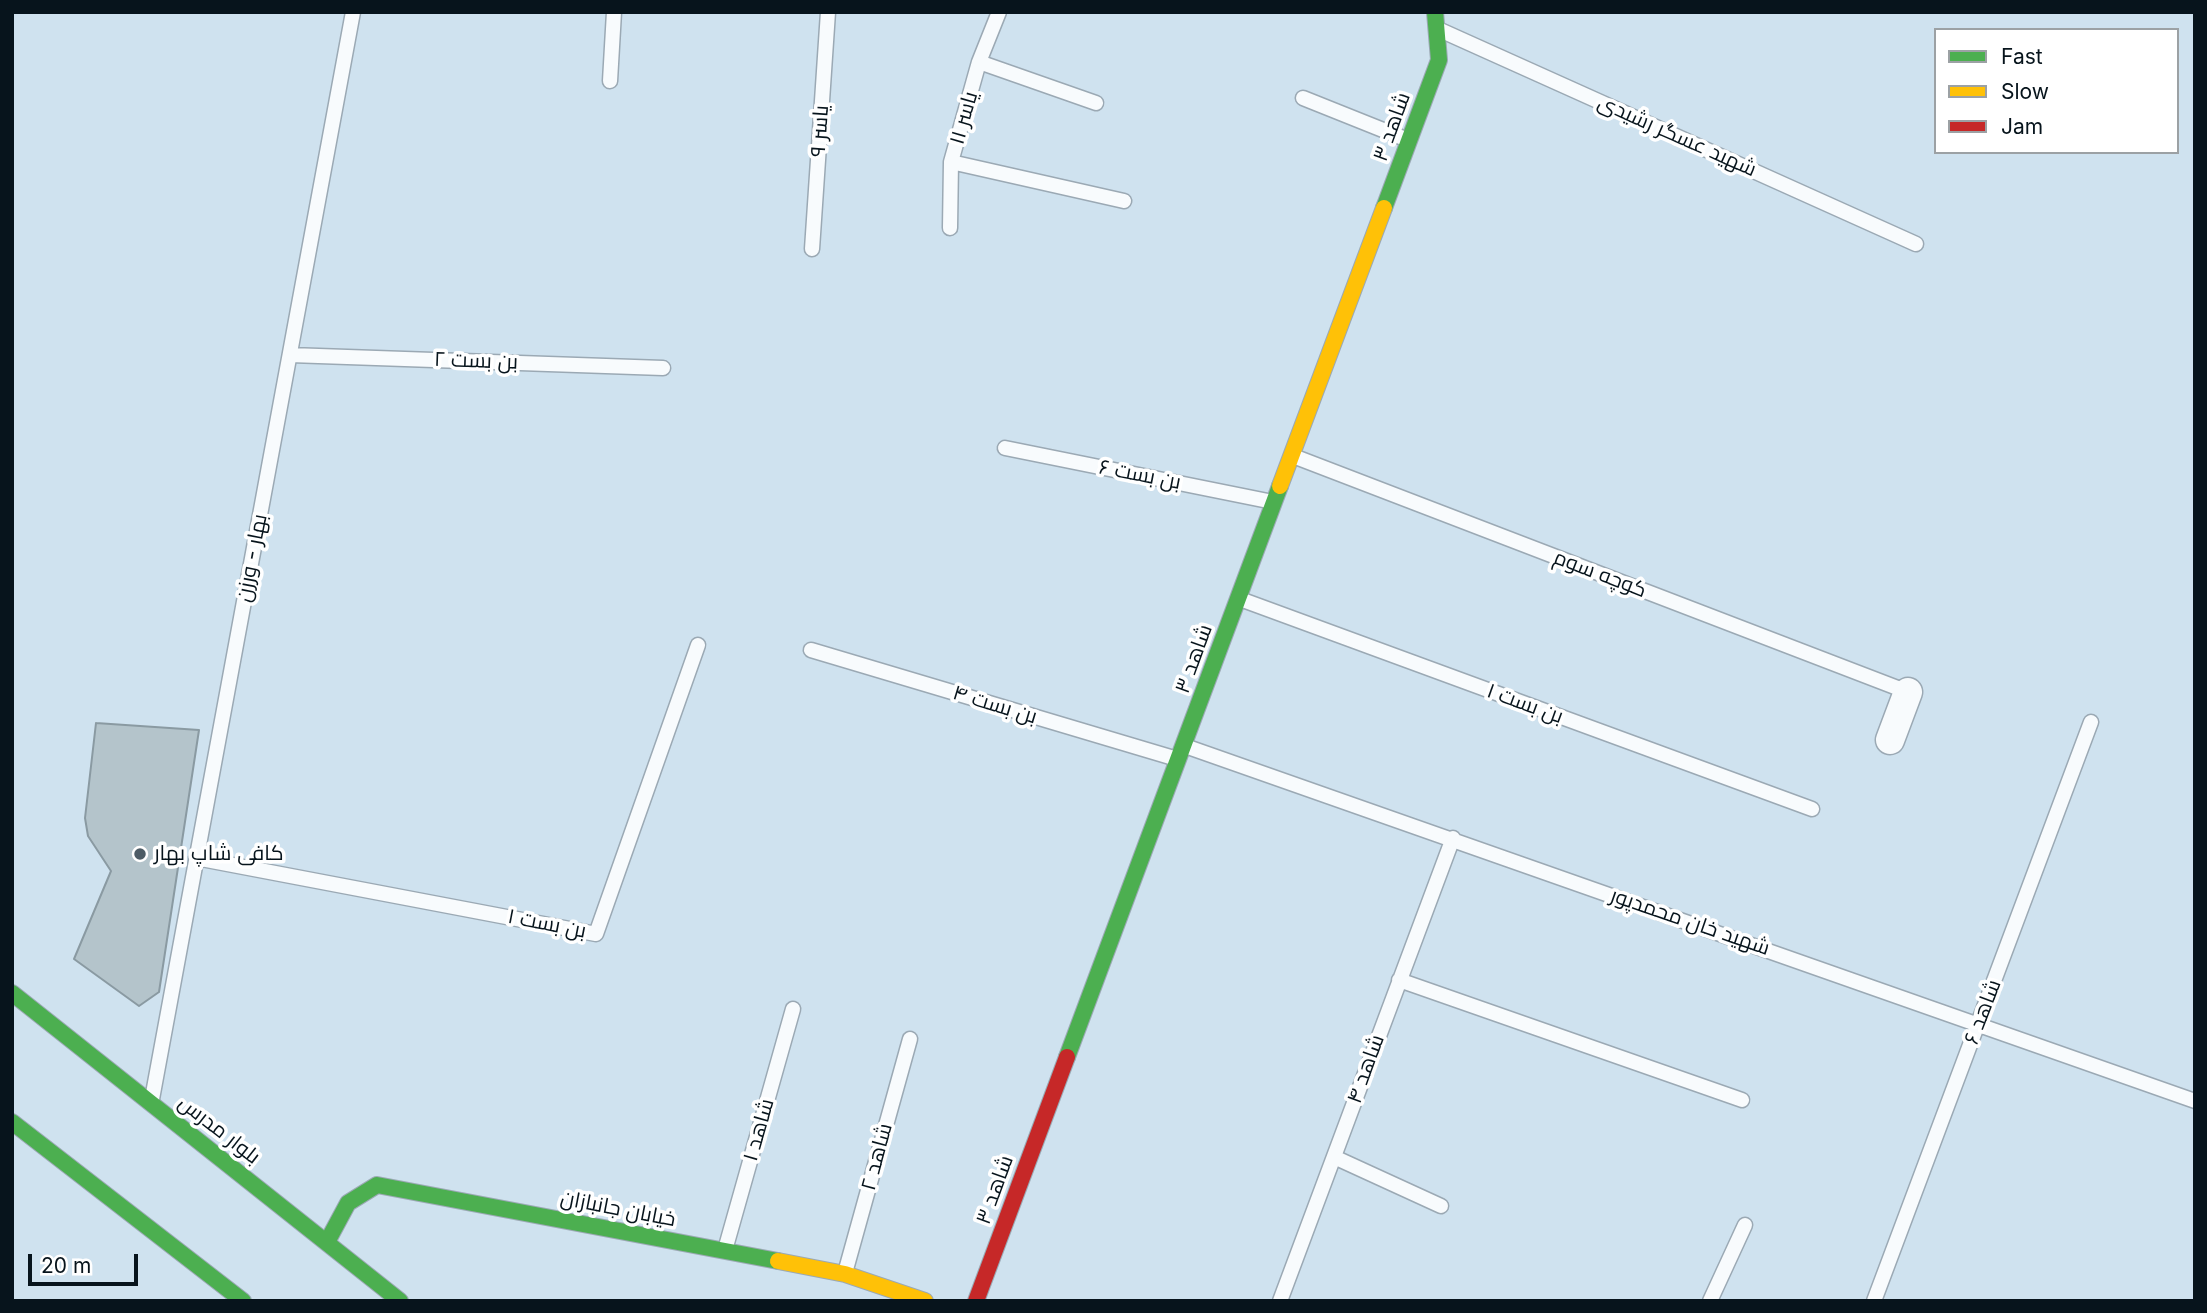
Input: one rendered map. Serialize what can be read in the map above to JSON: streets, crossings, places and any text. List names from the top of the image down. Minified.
{"streets":{"street":["شاهد ۳","بلوار مدرس","خیابان جانبازان"],"lane":["یاسر ۱۱","یاسر ۹","شهید عسگر رشیدی","بن بست ۲","بن بست ۶","بهار - ورزن","کوچه سوم","بن بست ۱","بن بست ۴","شهید خان محمدپور","شاهد ۶","شاهد ۴","شاهد ۱","شاهد ۲"]},"crossings":[["شاهد ۳","شهید عسگر رشیدی"],["شاهد ۳","بن بست ۶"],["شاهد ۳","کوچه سوم"],["شاهد ۳","بن بست ۱"],["شاهد ۳","بن بست ۴"],["شاهد ۳","شهید خان محمدپور"],["بن بست ۲","بهار - ورزن"],["بهار - ورزن","بن بست ۱"],["بهار - ورزن","بلوار مدرس"],["بن بست ۴","شهید خان محمدپور"],["شهید خان محمدپور","شاهد ۶"],["شهید خان محمدپور","شاهد ۴"],["بلوار مدرس","خیابان جانبازان"],["شاهد ۱","خیابان جانبازان"],["شاهد ۲","خیابان جانبازان"]],"places":["کافی شاپ بهار"],"legend":["Fast","Slow","Jam"],"scale_bar":"20 m"}
